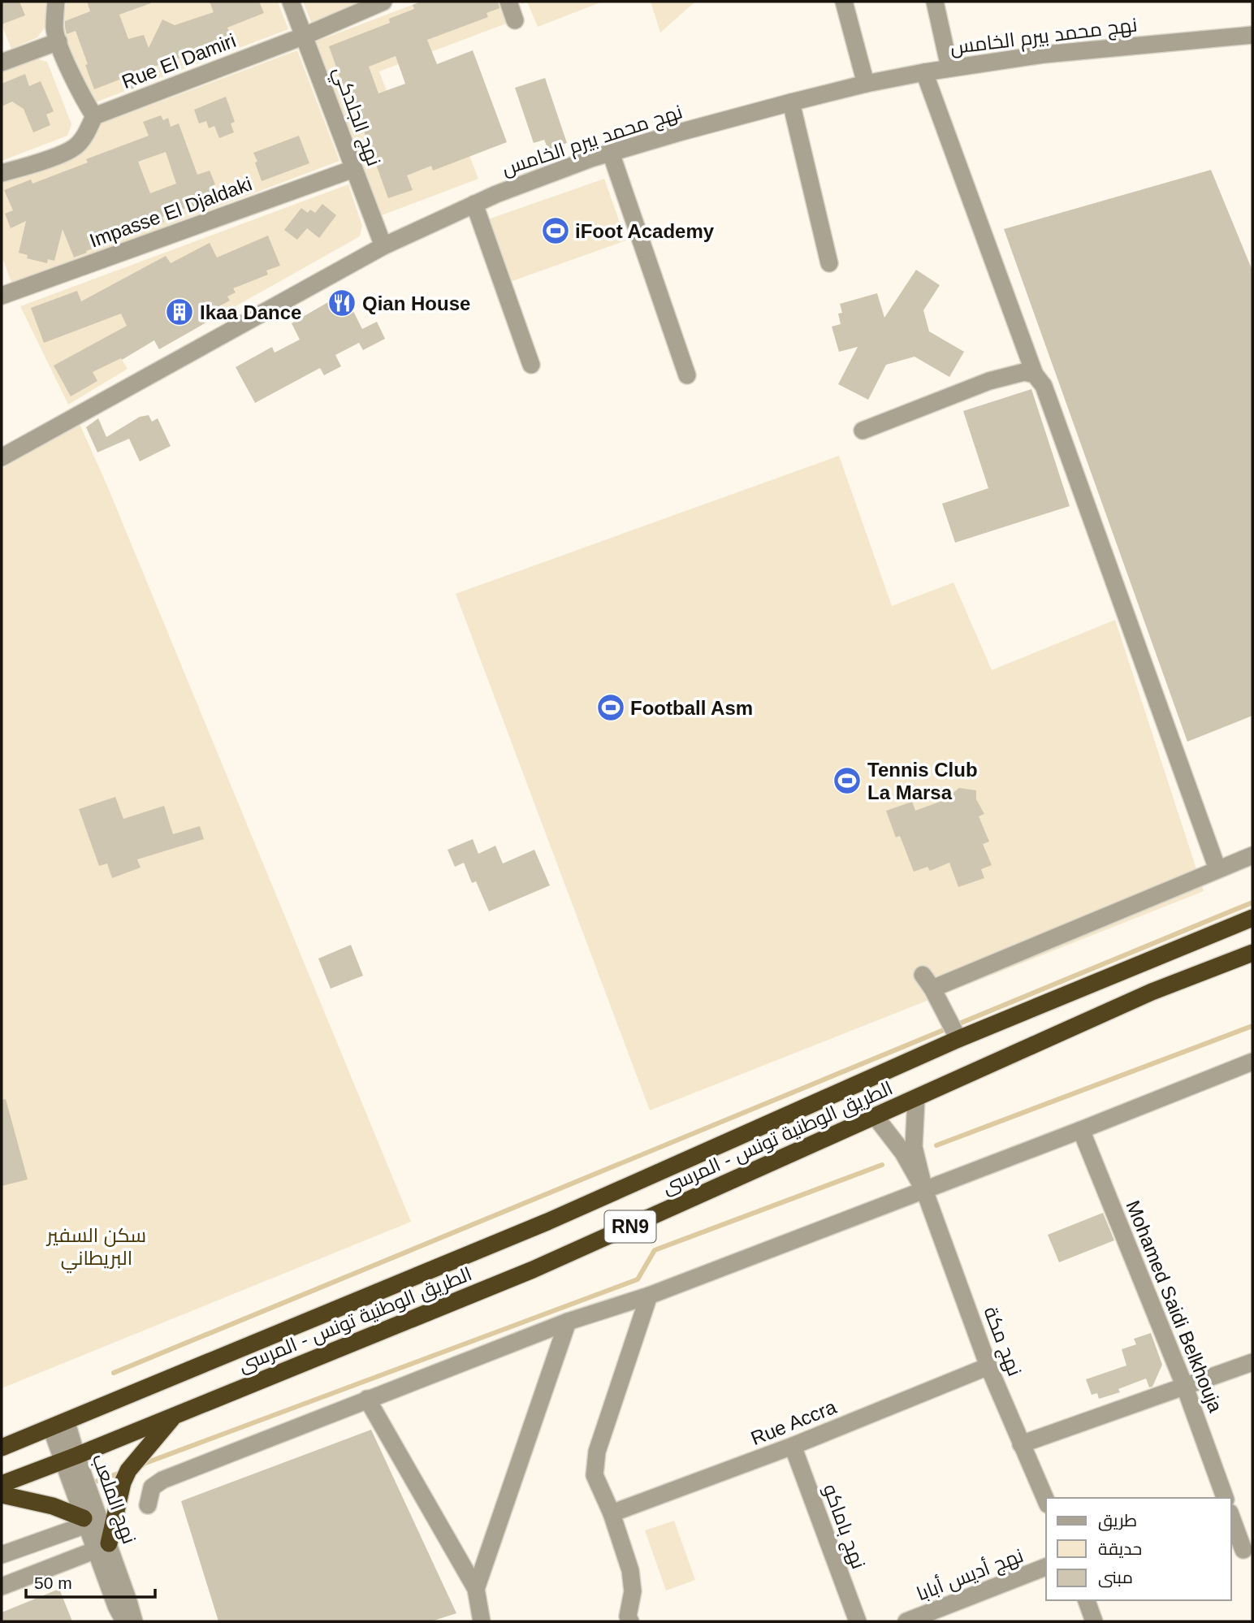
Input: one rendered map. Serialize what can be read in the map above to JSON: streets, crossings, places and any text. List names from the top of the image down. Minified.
{"streets":{"highway":["الطريق الوطنية تونس - المرسى","RN9"],"street":["نهج محمد بيرم الخامس","Rue El Damiri","نهج الجلدكي","Impasse El Djaldaki","Mohamed Saidi Belkhouja","نهج مكة","Rue Accra","نهج الملعب","نهج باماكو","نهج أديس أبابا"]},"crossings":[["نهج محمد بيرم الخامس","نهج الجلدكي"],["Rue El Damiri","نهج الجلدكي"],["نهج الجلدكي","Impasse El Djaldaki"],["الطريق الوطنية تونس - المرسى","نهج الملعب"],["نهج مكة","Rue Accra"],["Rue Accra","نهج باماكو"]],"parks":["سكن السفير البريطاني"],"places":{"sports":["iFoot Academy","Football Asm","Tennis Club La Marsa"],"restaurant":["Qian House"],"building":["Ikaa Dance"]},"legend":["طريق","حديقة","مبنى"],"scale_bar":"50 m"}
